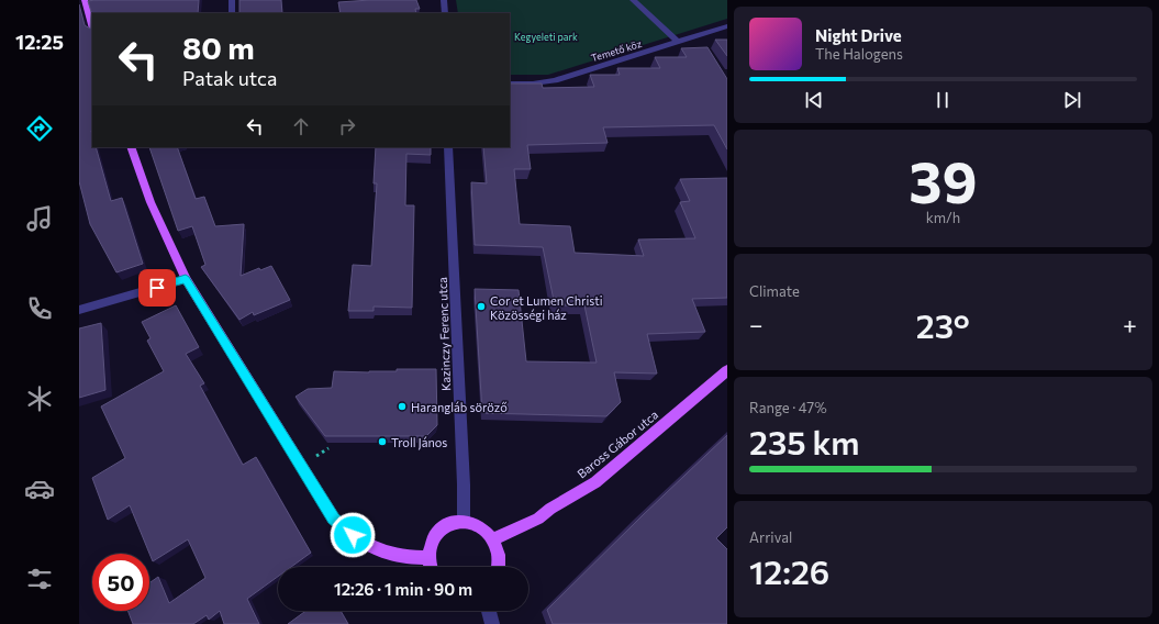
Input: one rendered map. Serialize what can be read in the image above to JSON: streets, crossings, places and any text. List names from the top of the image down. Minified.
{"streets":{"main road":["Baross Gábor utca"],"street":["Temető köz","Kazinczy Ferenc utca"]},"parks":["Kegyeleti park"],"places":["Cor et Lumen Christi Közösségi ház","Harangláb söröző","Troll János"],"page":{"tabs":"12:25","turn":["80 m","Patak utca"],"song":["Night Drive","The Halogens"],"tile":[["39","km/h"],"Climate",["Range · 47%","235 km"],["Arrival","12:26"]],"heat":["−","23°","+"],"limit":"50","trip":"12:26 · 1 min · 90 m"}}
